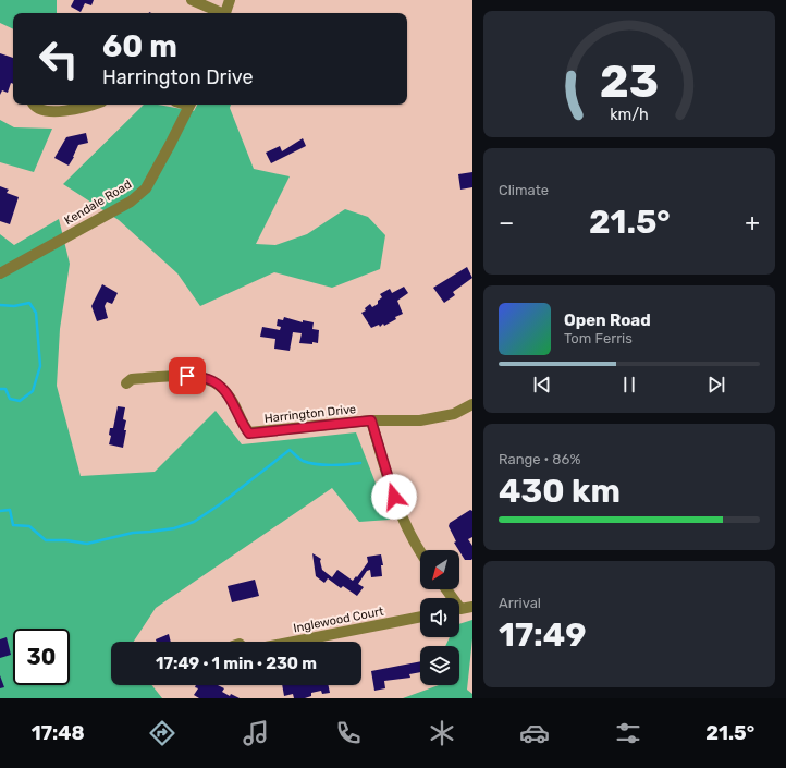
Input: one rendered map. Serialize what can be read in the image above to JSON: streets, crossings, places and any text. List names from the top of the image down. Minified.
{"streets":{"street":["Kendale Road","Harrington Drive","Inglewood Court"]},"north":"bottom left","page":{"turn":["60 m","Harrington Drive"],"tile":["Climate",["Range · 86%","430 km"],["Arrival","17:49"]],"heat":["−","21.5°","+"],"song":["Open Road","Tom Ferris"],"limit":"30","trip":"17:49 · 1 min · 230 m","tabs":["17:48","21.5°"],"gauge":["23","km/h"]}}
